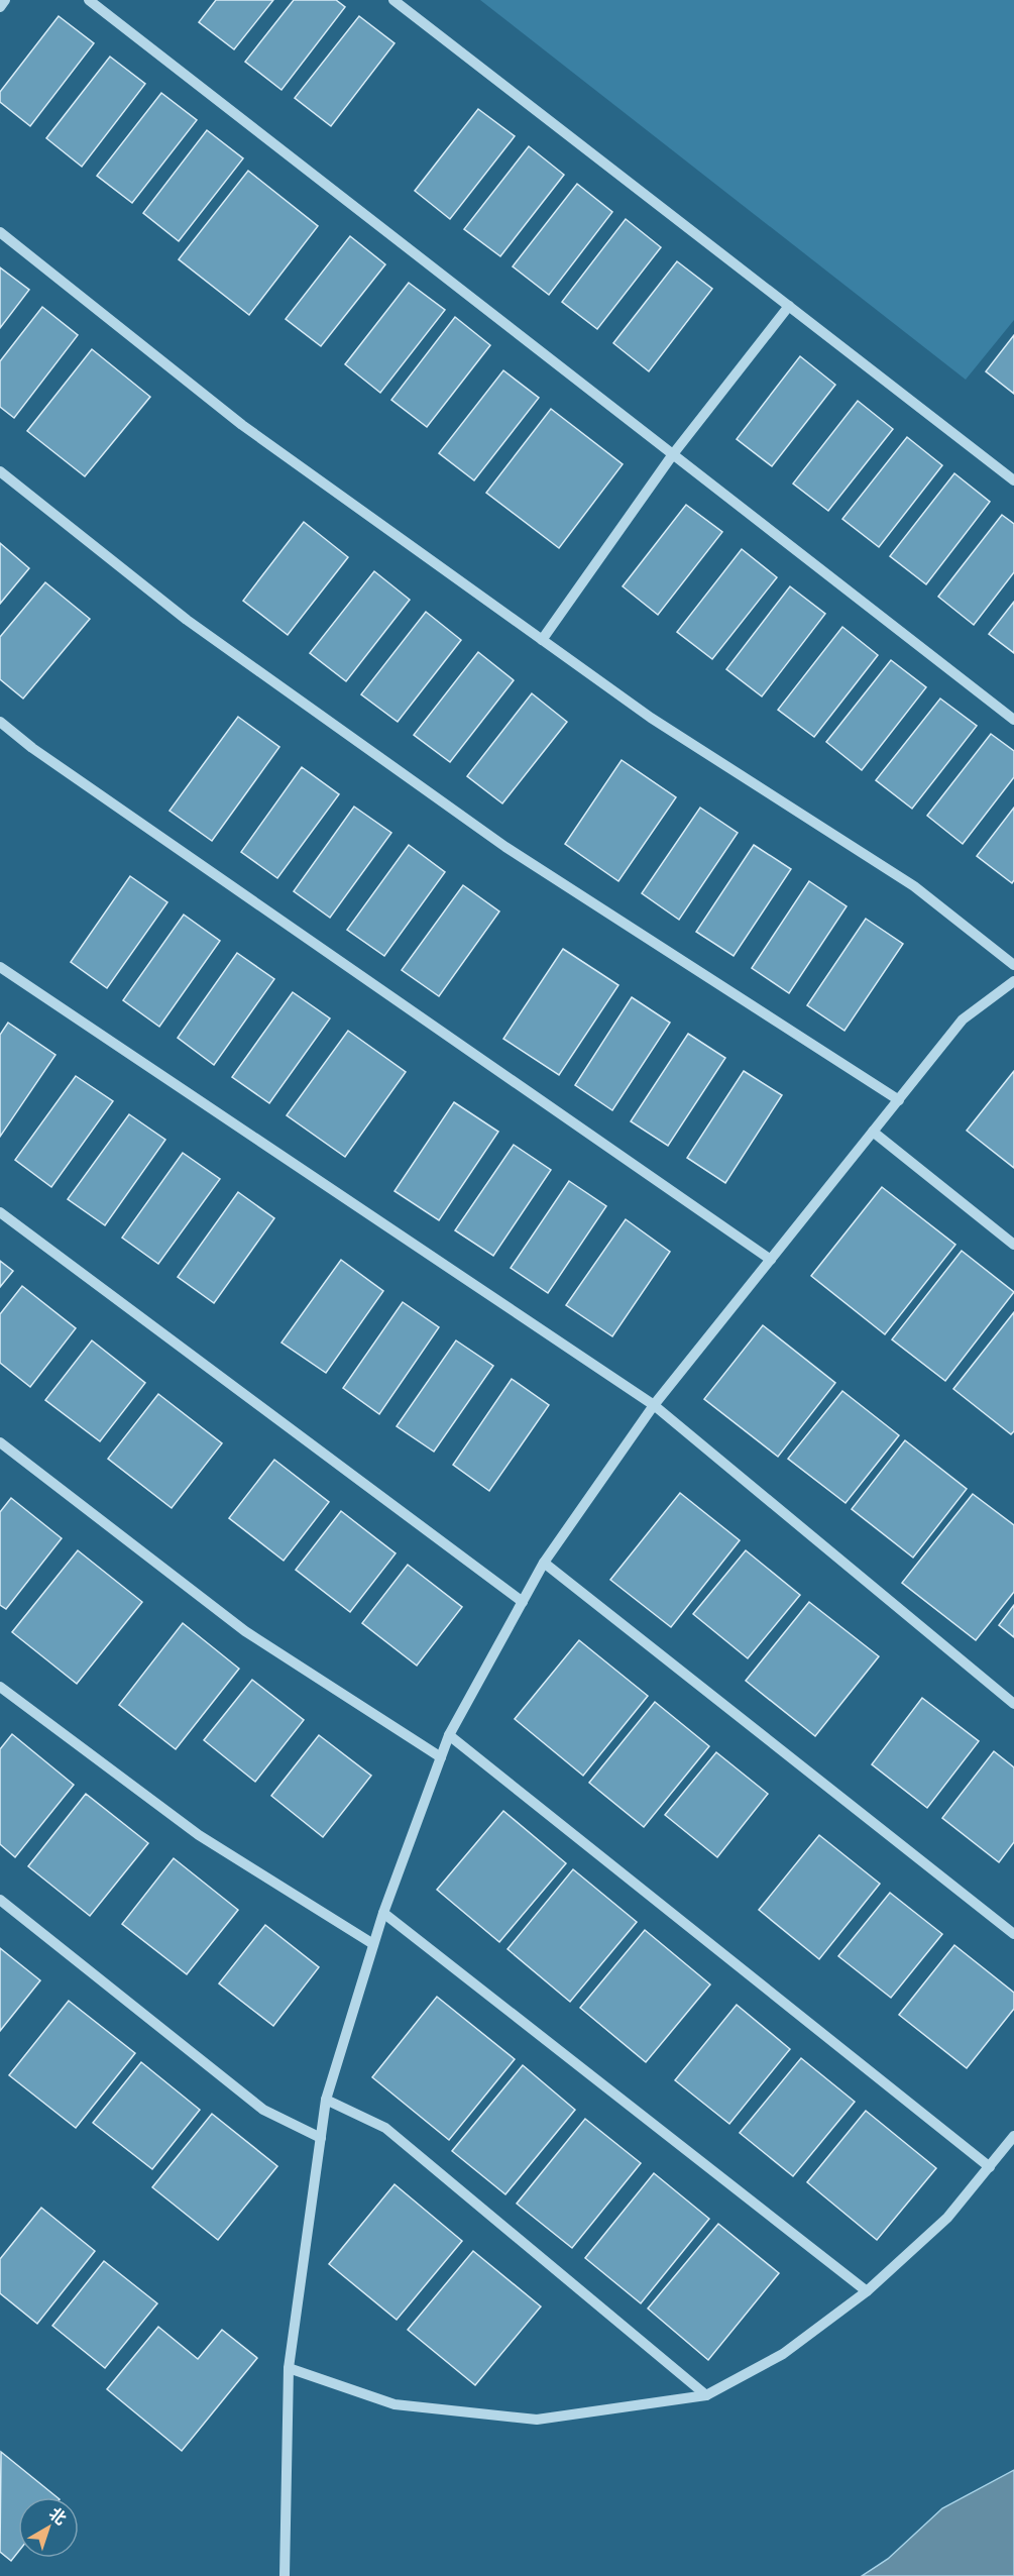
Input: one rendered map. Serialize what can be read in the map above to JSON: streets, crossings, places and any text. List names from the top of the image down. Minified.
{"north":"top right"}
